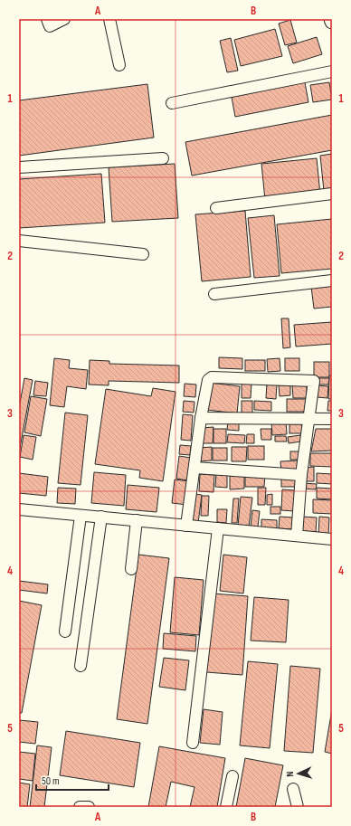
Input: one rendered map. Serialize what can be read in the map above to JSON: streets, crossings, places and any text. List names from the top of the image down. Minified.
{"scale_bar":"50 m","north":"left","grid":{"columns":["A","B"],"rows":["1","2","3","4","5"]}}
